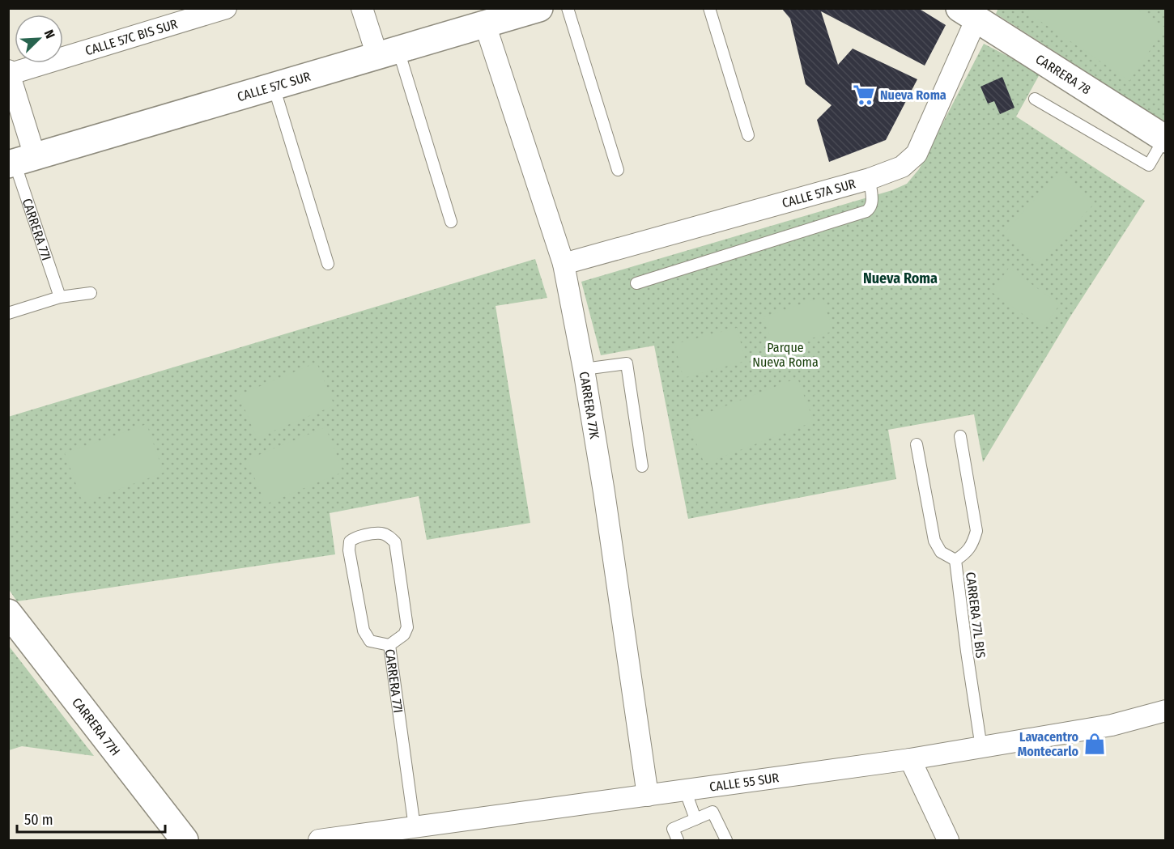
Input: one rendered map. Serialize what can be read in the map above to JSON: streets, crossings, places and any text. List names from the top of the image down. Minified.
{"streets":{"street":["CALLE 57C BIS SUR","CARRERA 78","CALLE 57C SUR","CALLE 57A SUR","CARRERA 77I","CARRERA 77K","CARRERA 77H","CALLE 55 SUR"],"lane":["CARRERA 77L BIS"]},"crossings":[["CALLE 57C BIS SUR","CARRERA 77I"],["CARRERA 78","CALLE 57A SUR"],["CALLE 57C SUR","CARRERA 77I"],["CALLE 57C SUR","CARRERA 77K"],["CALLE 57A SUR","CARRERA 77K"],["CARRERA 77I","CALLE 55 SUR"],["CARRERA 77K","CALLE 55 SUR"],["CARRERA 77L BIS","CALLE 55 SUR"]],"districts":["Nueva Roma"],"parks":["Parque Nueva Roma"],"places":{"supermarket":["Nueva Roma"],"shop":["Lavacentro Montecarlo"]},"scale_bar":"50 m","north":"top right"}
